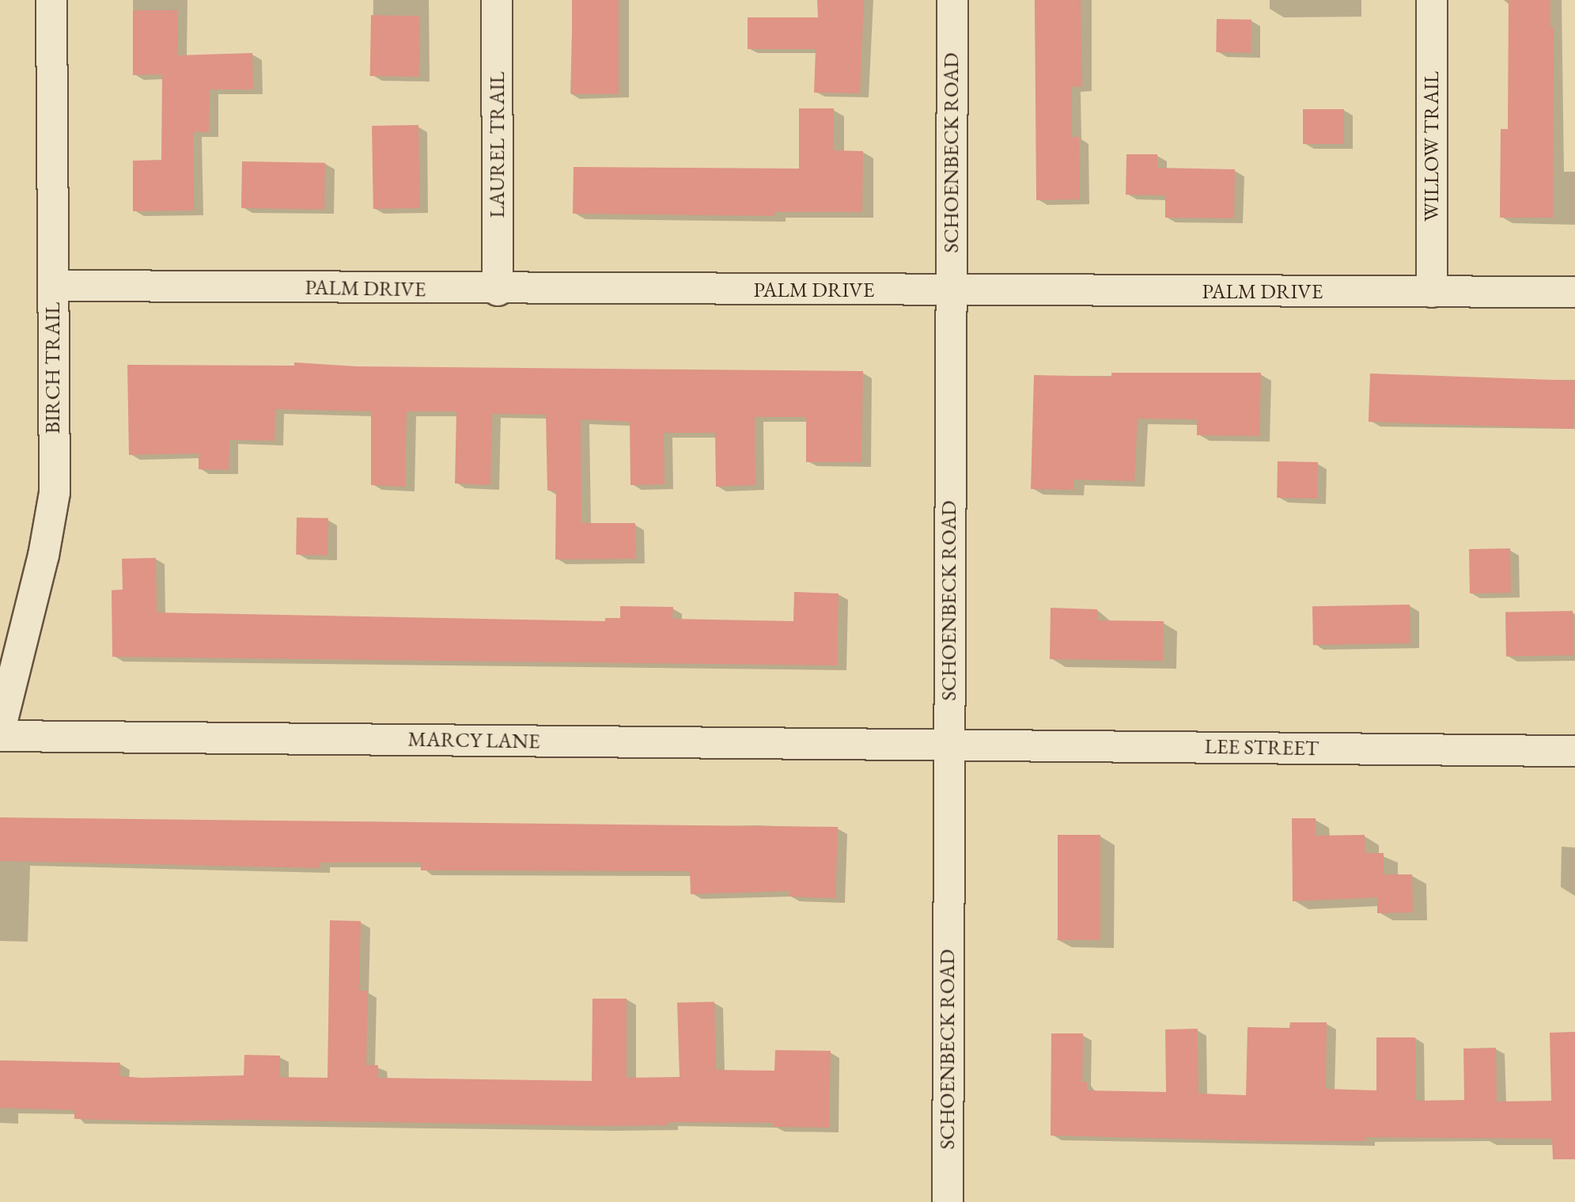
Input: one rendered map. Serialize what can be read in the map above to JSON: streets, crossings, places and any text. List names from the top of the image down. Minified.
{"streets":{"street":["LAUREL TRAIL","WILLOW TRAIL","SCHOENBECK ROAD","PALM DRIVE","BIRCH TRAIL","MARCY LANE","LEE STREET"]},"crossings":[["LAUREL TRAIL","PALM DRIVE"],["WILLOW TRAIL","PALM DRIVE"],["SCHOENBECK ROAD","PALM DRIVE"],["SCHOENBECK ROAD","MARCY LANE"],["SCHOENBECK ROAD","LEE STREET"],["PALM DRIVE","BIRCH TRAIL"],["MARCY LANE","LEE STREET"]]}
